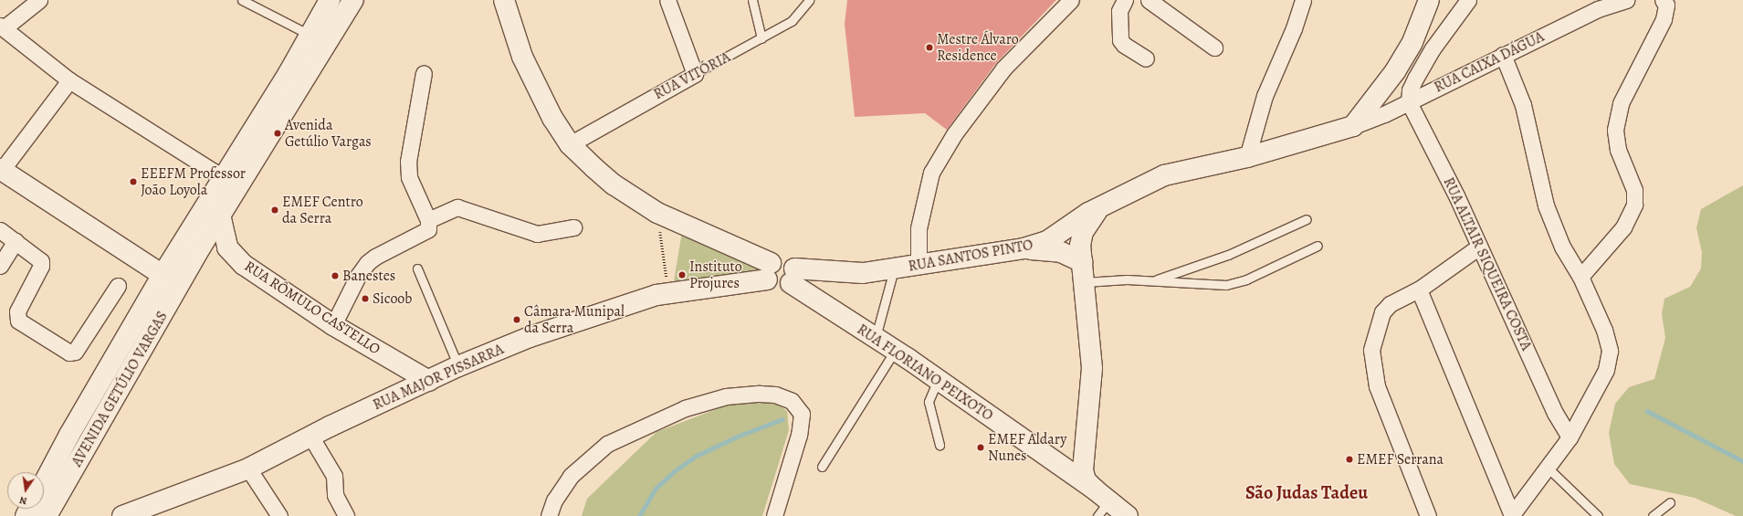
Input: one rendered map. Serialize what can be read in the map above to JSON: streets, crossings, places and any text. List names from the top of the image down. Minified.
{"streets":{"street":["RUA CAIXA DÁGUA","RUA VITÓRIA","RUA SANTOS PINTO","RUA ALTAIR SIQUEIRA COSTA","RUA RÔMULO CASTELLO","RUA FLORIANO PEIXOTO","RUA MAJOR PISSARRA","AVENIDA GETÚLIO VARGAS"]},"crossings":[["RUA CAIXA DÁGUA","RUA SANTOS PINTO"],["RUA CAIXA DÁGUA","RUA ALTAIR SIQUEIRA COSTA"],["RUA SANTOS PINTO","RUA FLORIANO PEIXOTO"],["RUA SANTOS PINTO","RUA MAJOR PISSARRA"],["RUA RÔMULO CASTELLO","RUA MAJOR PISSARRA"],["RUA RÔMULO CASTELLO","AVENIDA GETÚLIO VARGAS"]],"districts":["São Judas Tadeu"],"places":["Mestre Álvaro Residence","Avenida Getúlio Vargas","EEEFM Professor João Loyola","EMEF Centro da Serra","Instituto Projures","Banestes","Sicoob","Câmara Munipal da Serra","EMEF Aldary Nunes","EMEF Serrana"],"north":"bottom"}
